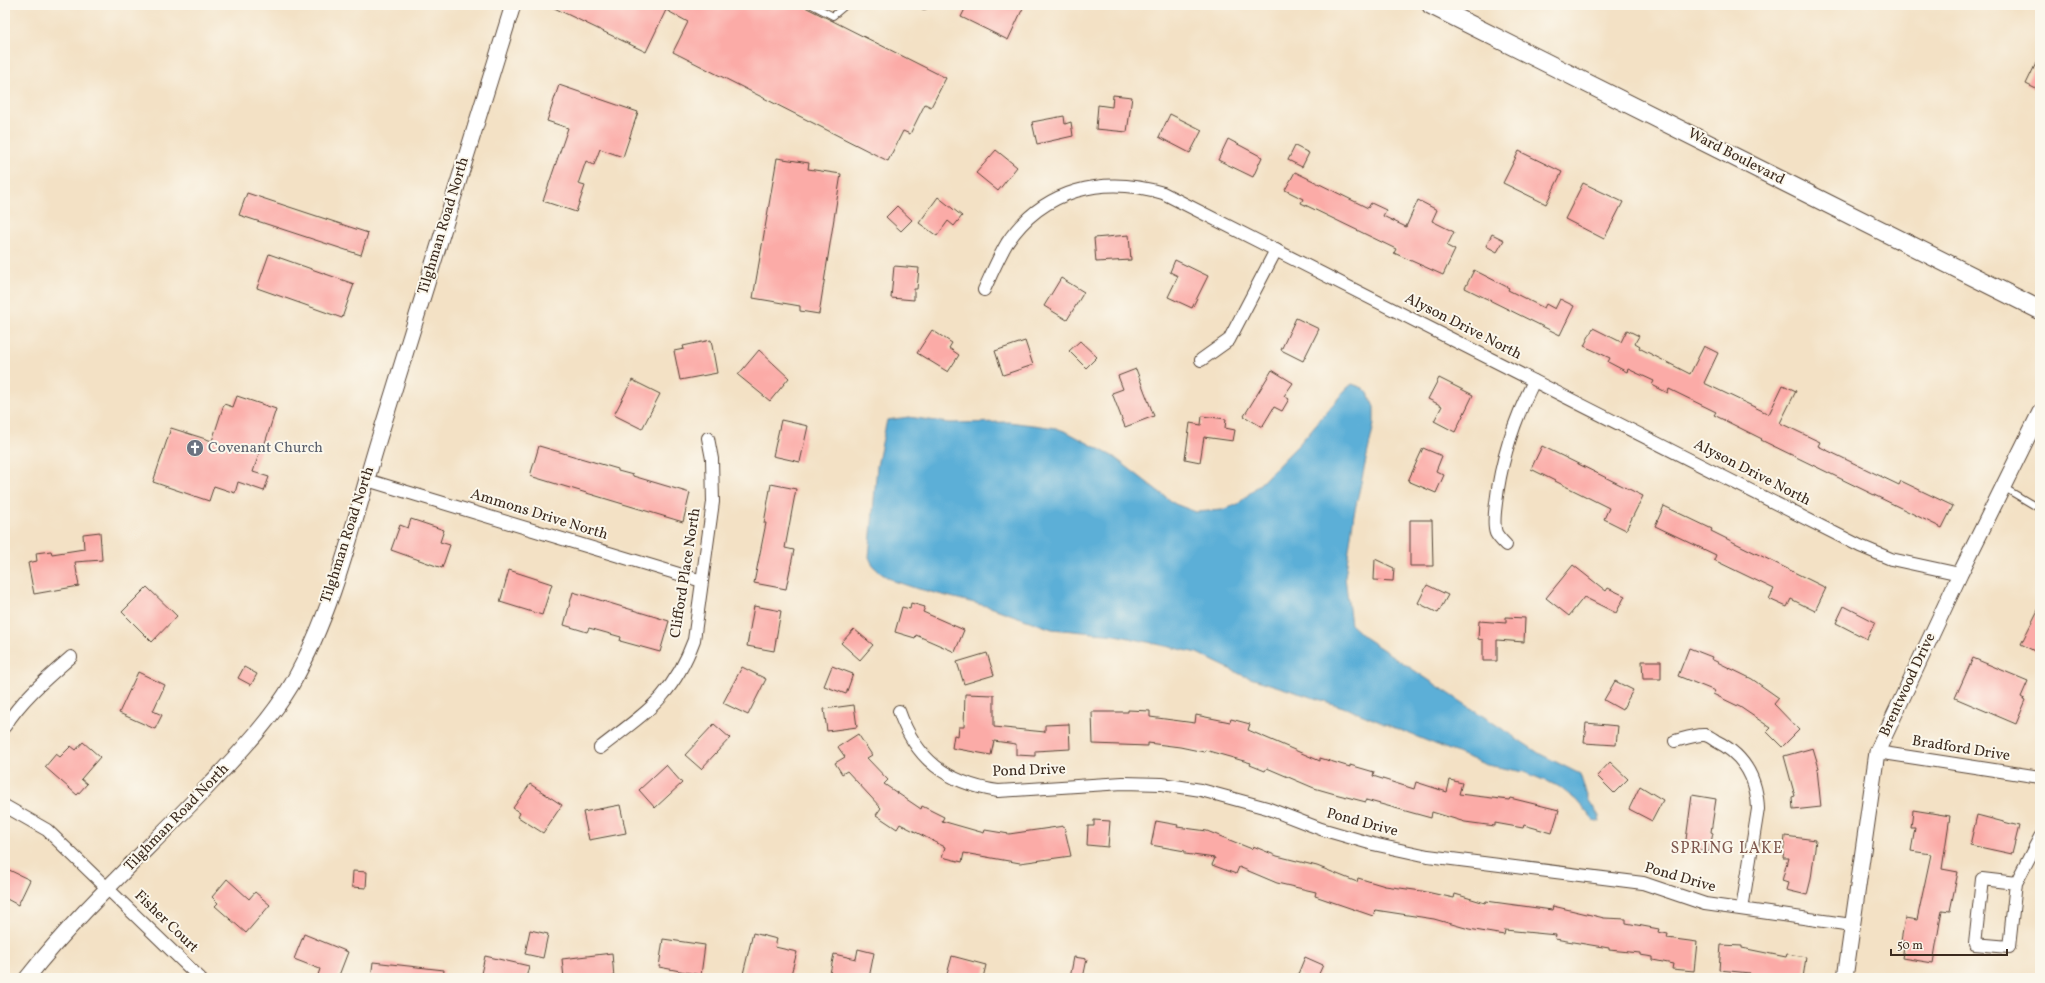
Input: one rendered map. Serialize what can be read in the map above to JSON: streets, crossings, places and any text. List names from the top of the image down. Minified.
{"streets":{"main road":["Ward Boulevard"],"street":["Tilghman Road North","Alyson Drive North","Ammons Drive North","Clifford Place North","Brentwood Drive","Bradford Drive","Pond Drive","Fisher Court"]},"crossings":[["Tilghman Road North","Ammons Drive North"],["Tilghman Road North","Fisher Court"],["Alyson Drive North","Brentwood Drive"],["Ammons Drive North","Clifford Place North"],["Brentwood Drive","Bradford Drive"],["Brentwood Drive","Pond Drive"]],"districts":["SPRING LAKE"],"places":{"church":["Covenant Church"]},"scale_bar":"50 m"}
